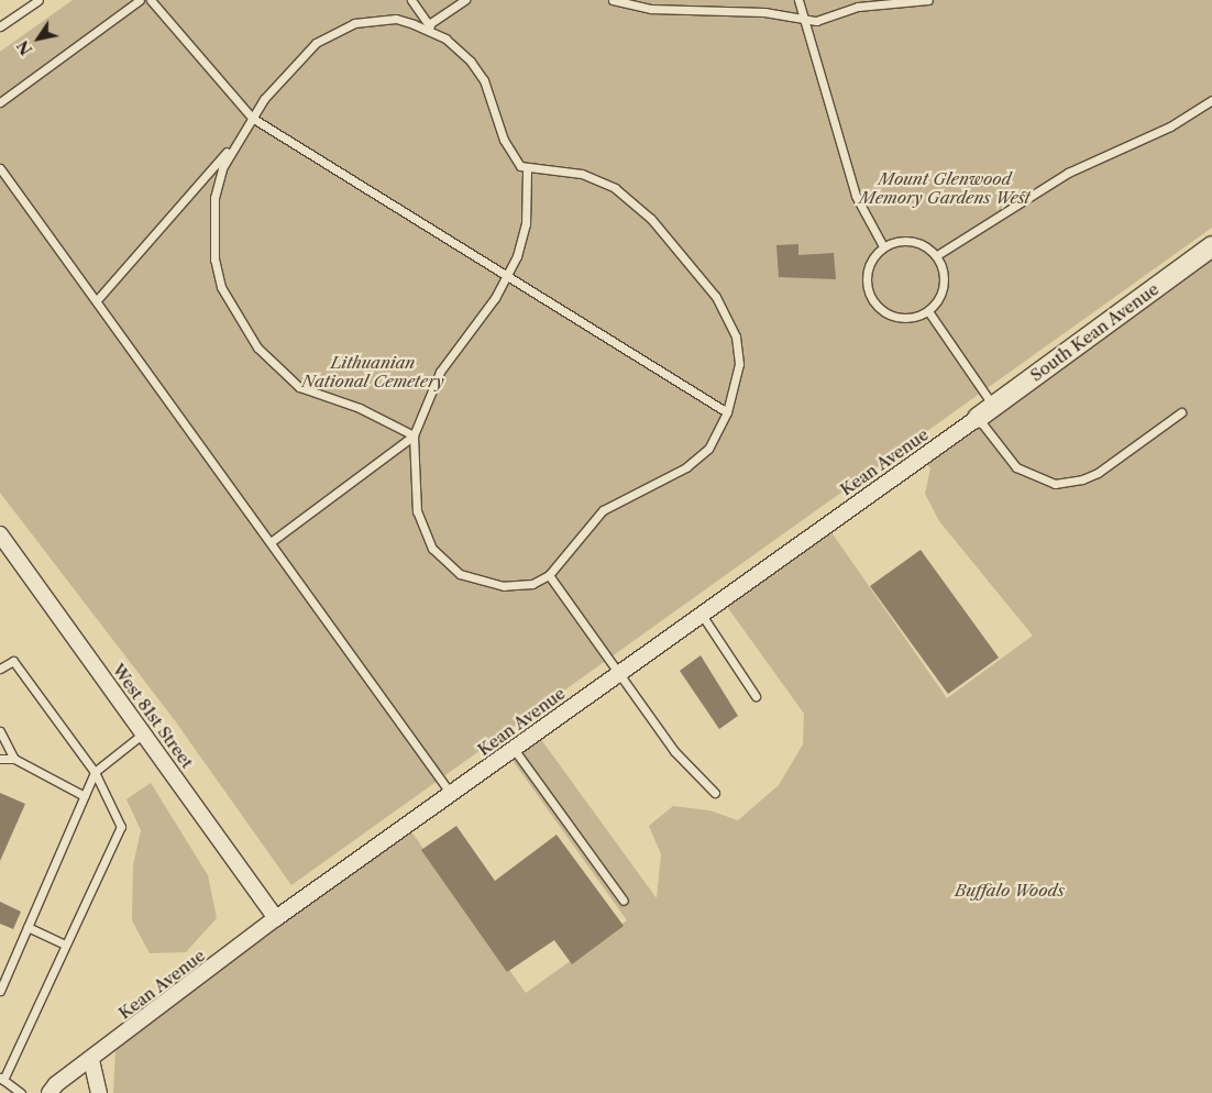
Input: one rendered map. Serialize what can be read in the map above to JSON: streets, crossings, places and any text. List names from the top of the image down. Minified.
{"streets":{"street":["South Kean Avenue","Kean Avenue","West 81st Street"]},"crossings":[["South Kean Avenue","Kean Avenue"],["Kean Avenue","West 81st Street"]],"parks":["Mount Glenwood Memory Gardens West","Lithuanian National Cemetery","Buffalo Woods"],"north":"bottom left"}
